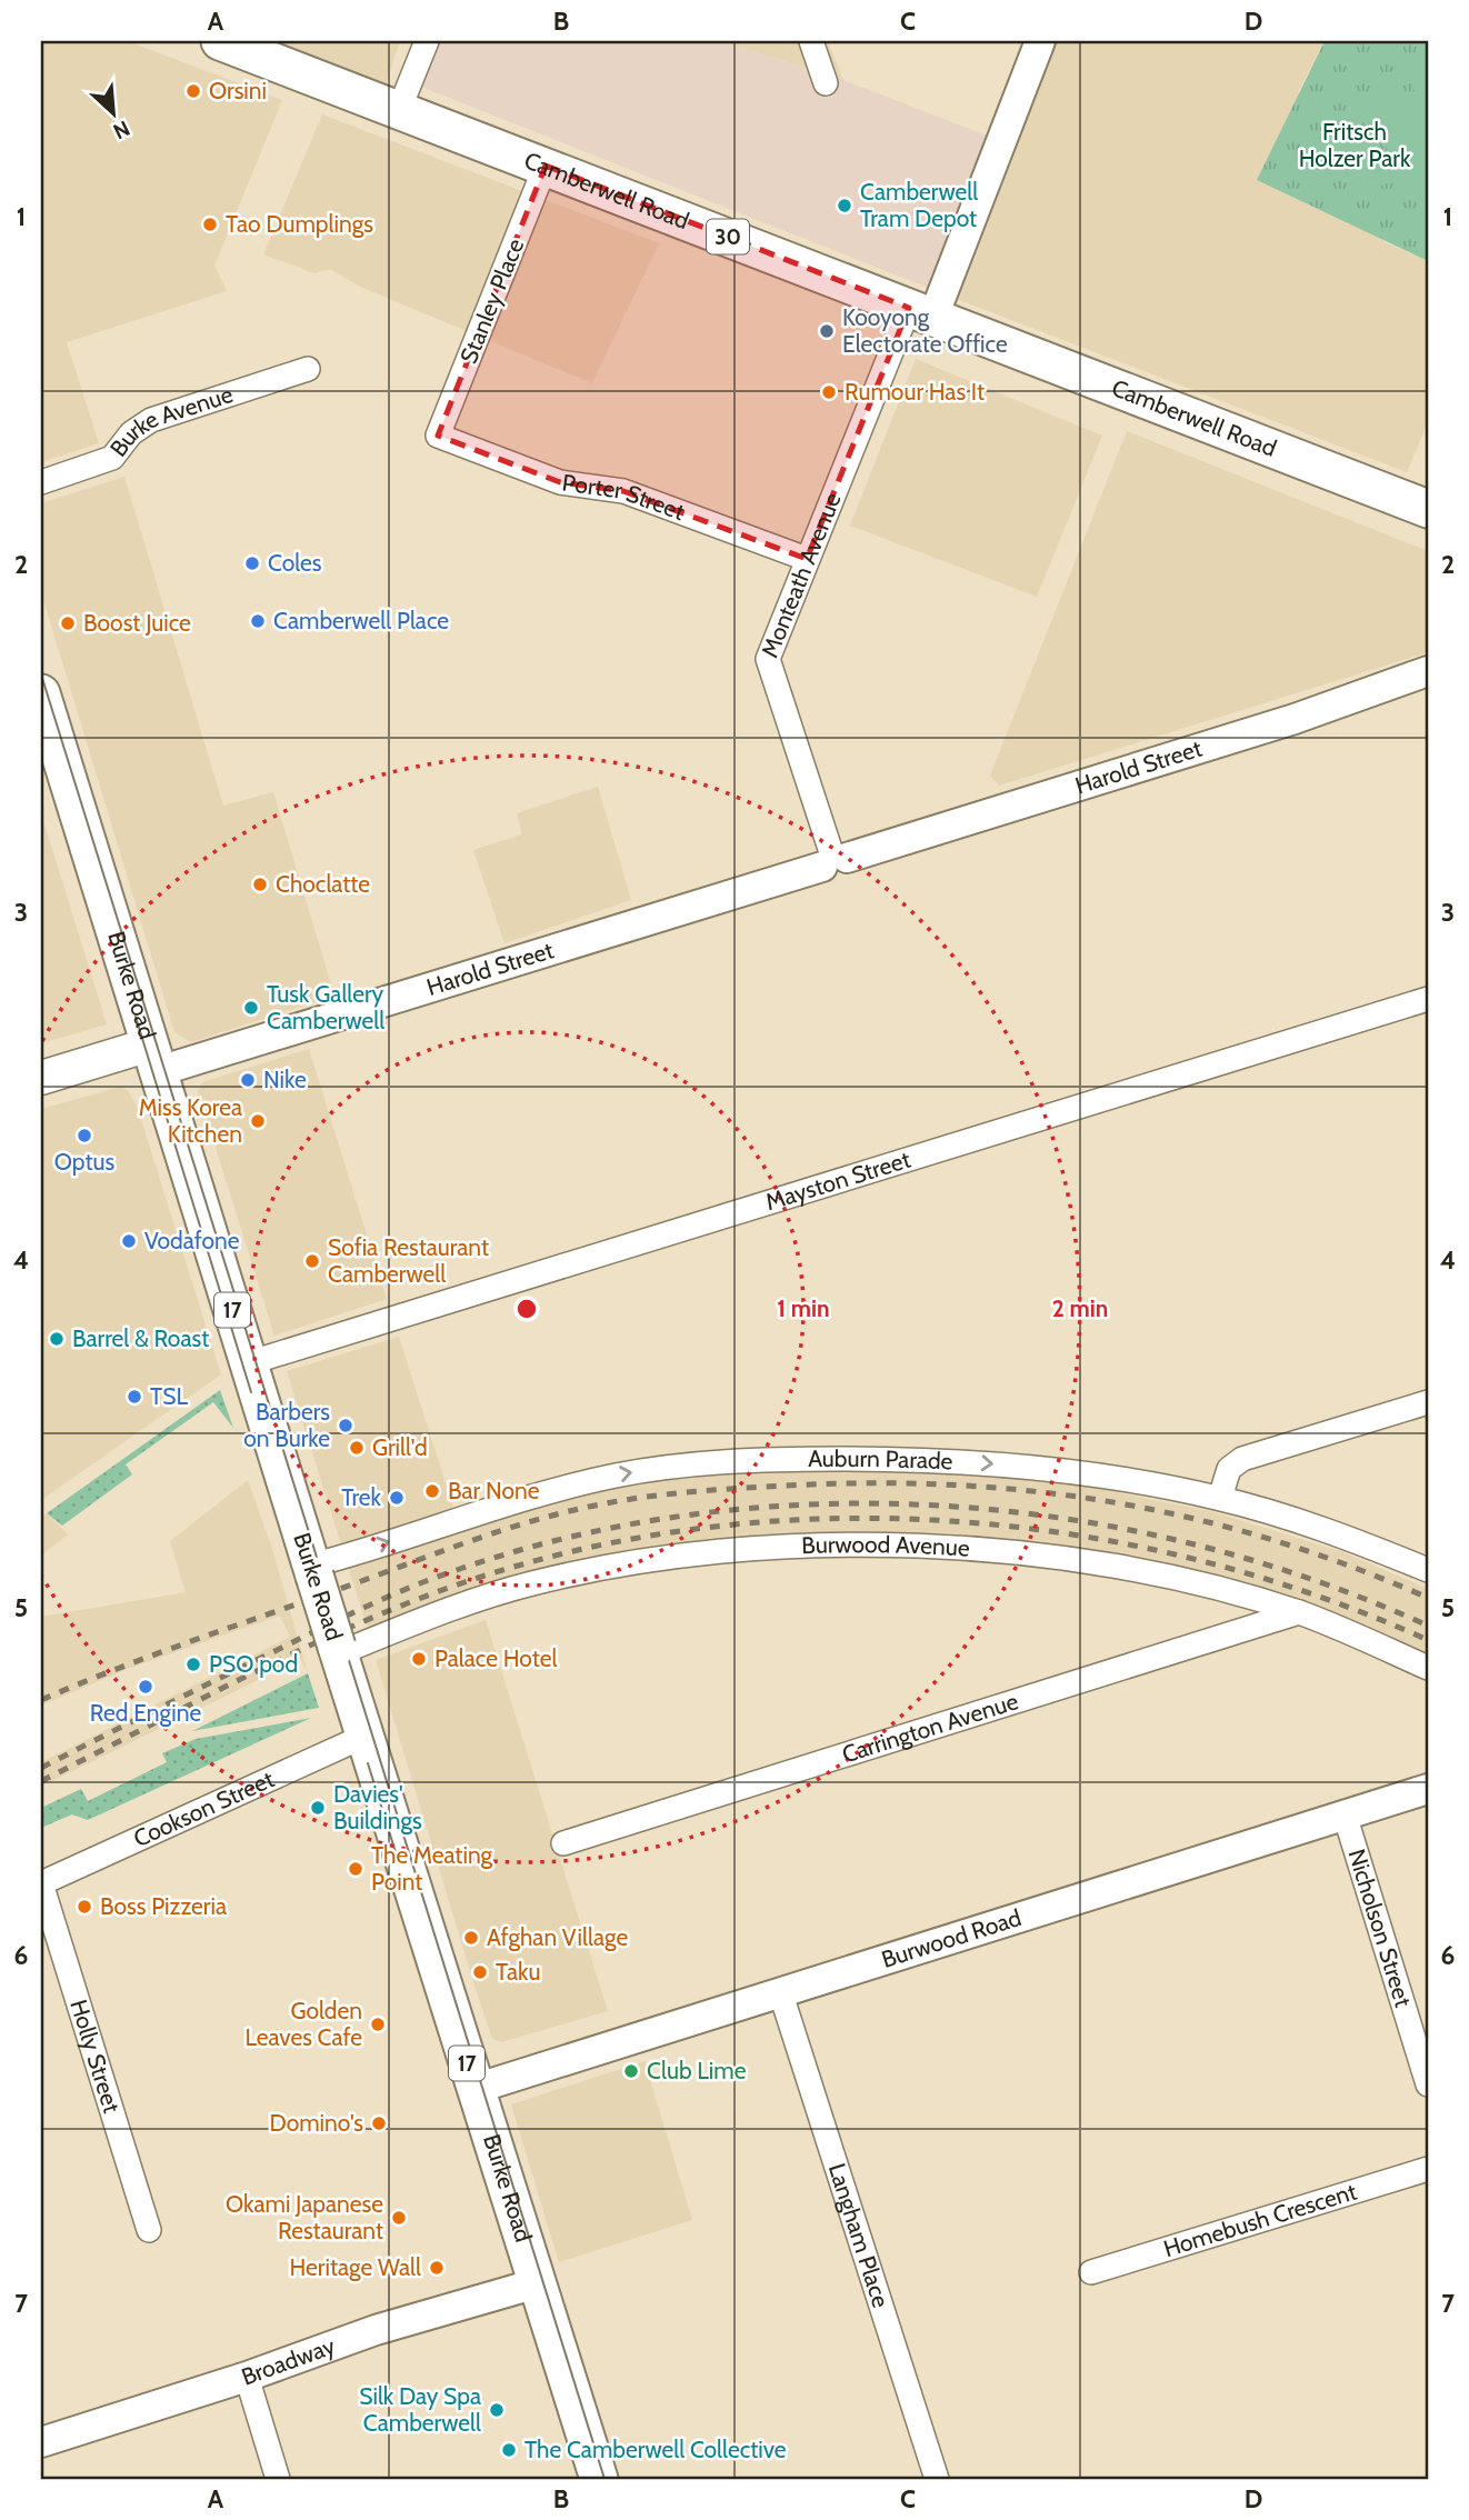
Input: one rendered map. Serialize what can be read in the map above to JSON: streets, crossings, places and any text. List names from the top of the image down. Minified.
{"streets":{"main road":["Camberwell Road","30","Burke Road","17"],"street":["Stanley Place","Burke Avenue","Porter Street","Monteath Avenue","Harold Street","Mayston Street","Auburn Parade","Burwood Avenue","Carrington Avenue","Cookson Street","Nicholson Street","Burwood Road","Holly Street","Homebush Crescent","Langham Place","Broadway"]},"crossings":[["Camberwell Road","Stanley Place"],["Camberwell Road","Monteath Avenue"],["Stanley Place","Porter Street"],["Porter Street","Monteath Avenue"],["Monteath Avenue","Harold Street"],["Harold Street","Burke Road"],["Burke Road","Mayston Street"],["Burke Road","Auburn Parade"],["Burke Road","Burwood Avenue"],["Burke Road","Cookson Street"],["Burke Road","Burwood Road"],["Burke Road","Broadway"],["Burwood Avenue","Carrington Avenue"],["Cookson Street","Holly Street"],["Nicholson Street","Burwood Road"],["Burwood Road","Langham Place"]],"one_way":["Auburn Parade"],"parks":["Fritsch Holzer Park"],"places":["Orsini","Camberwell Tram Depot","Tao Dumplings","Kooyong Electorate Office","Rumour Has It","Coles","Camberwell Place","Boost Juice","Choclatte","Tusk Gallery Camberwell","Nike","Miss Korea Kitchen","Optus","Vodafone","Sofia Restaurant Camberwell","Barrel & Roast","TSL","Barbers on Burke","Grill'd","Bar None","Trek","Palace Hotel","PSO pod","Red Engine","Davies' Buildings","The Meating Point","Boss Pizzeria","Afghan Village","Taku","Golden Leaves Cafe","Club Lime","Domino's","Okami Japanese Restaurant","Heritage Wall","Silk Day Spa Camberwell","The Camberwell Collective"],"north":"bottom right","grid":{"columns":["A","B","C","D"],"rows":["1","2","3","4","5","6","7"]},"rings":["1 min","2 min"]}
